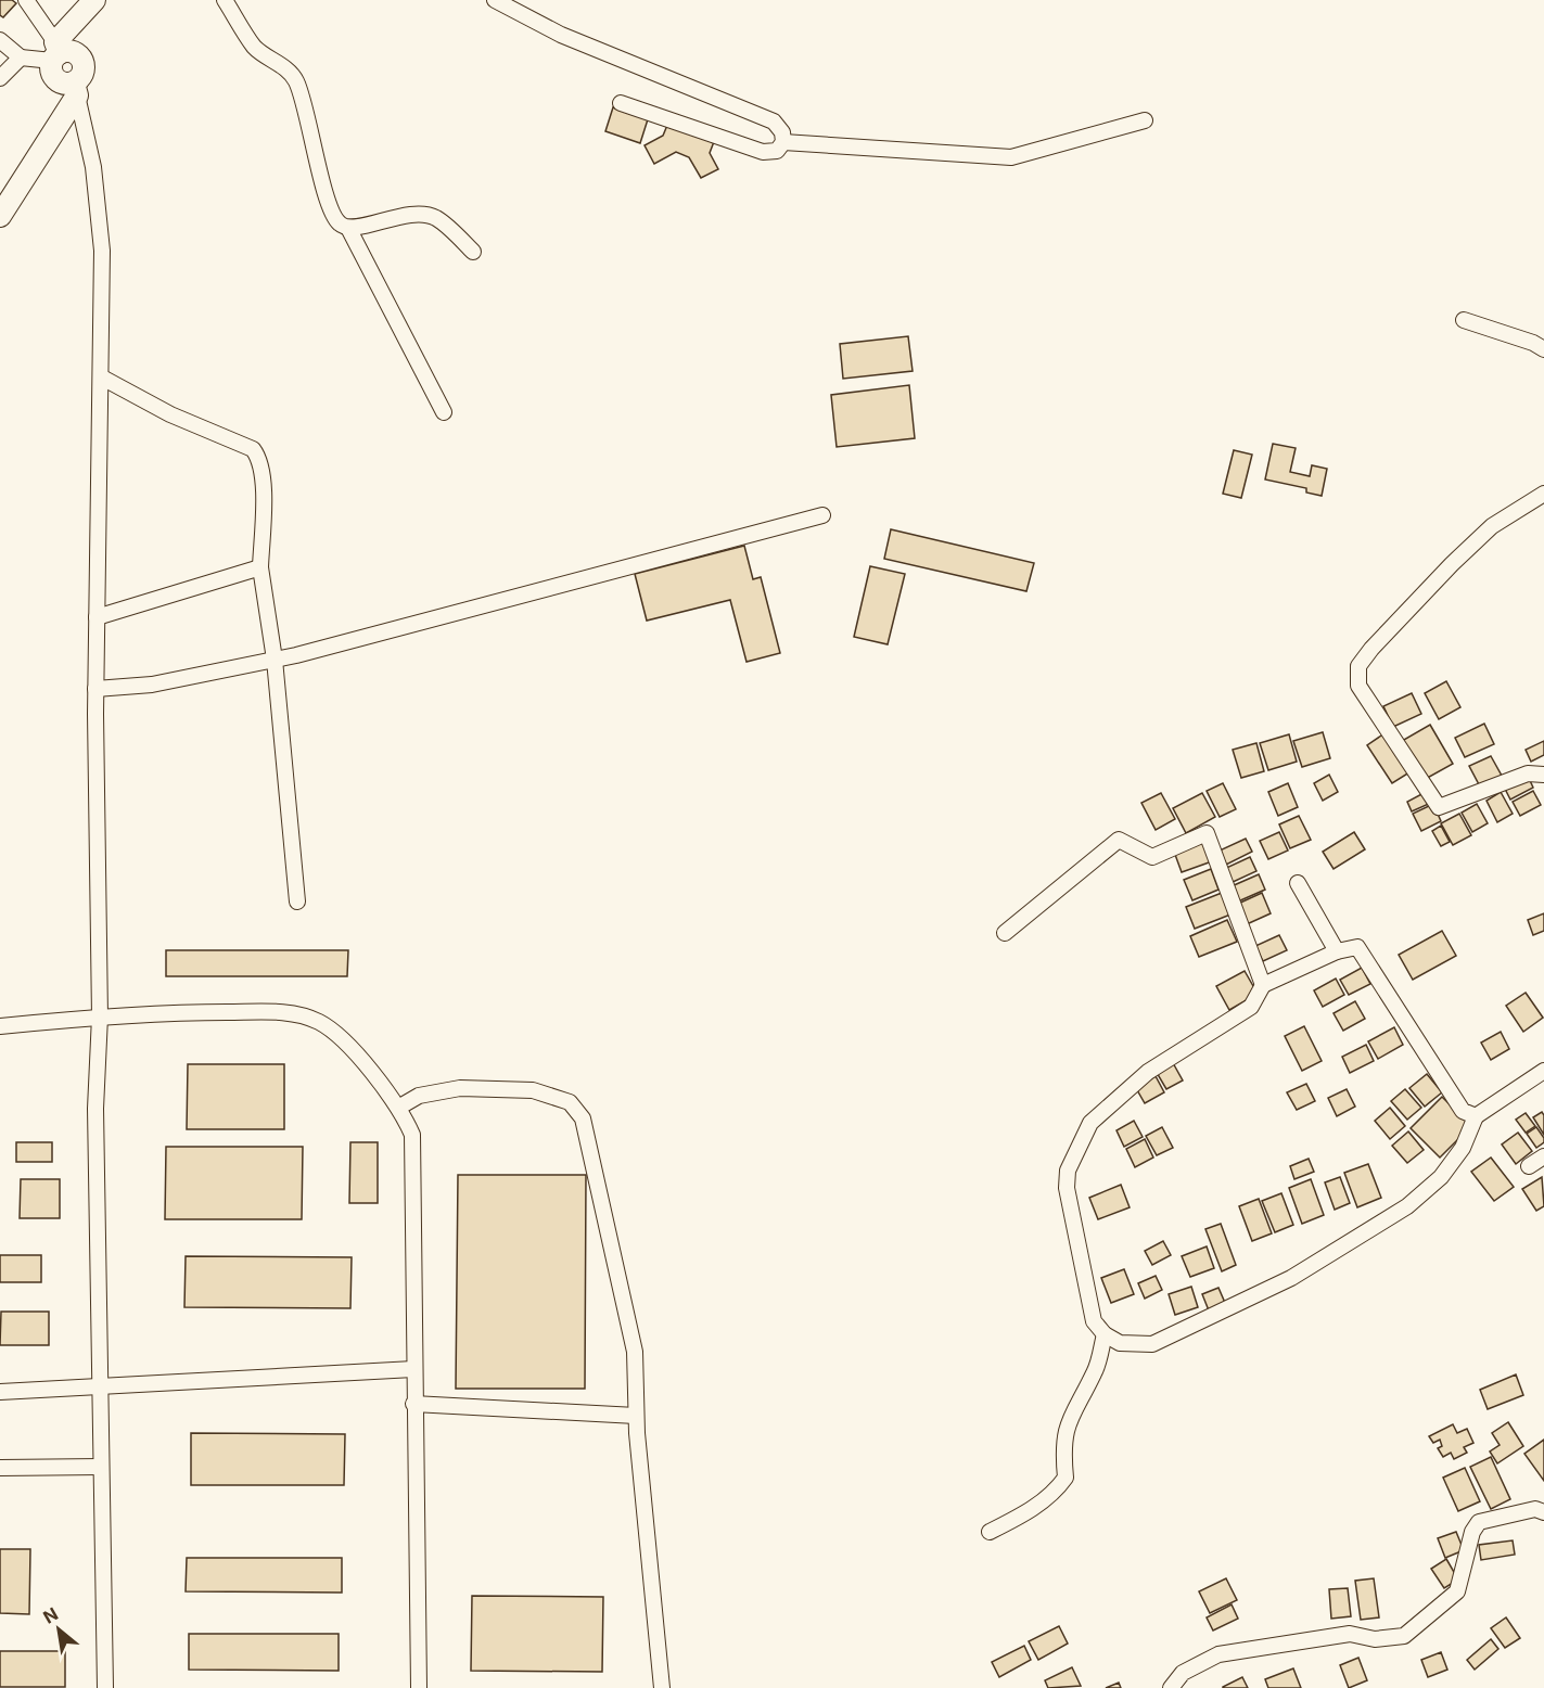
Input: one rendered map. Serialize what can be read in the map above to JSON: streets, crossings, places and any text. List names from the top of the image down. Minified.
{"north":"top left"}
